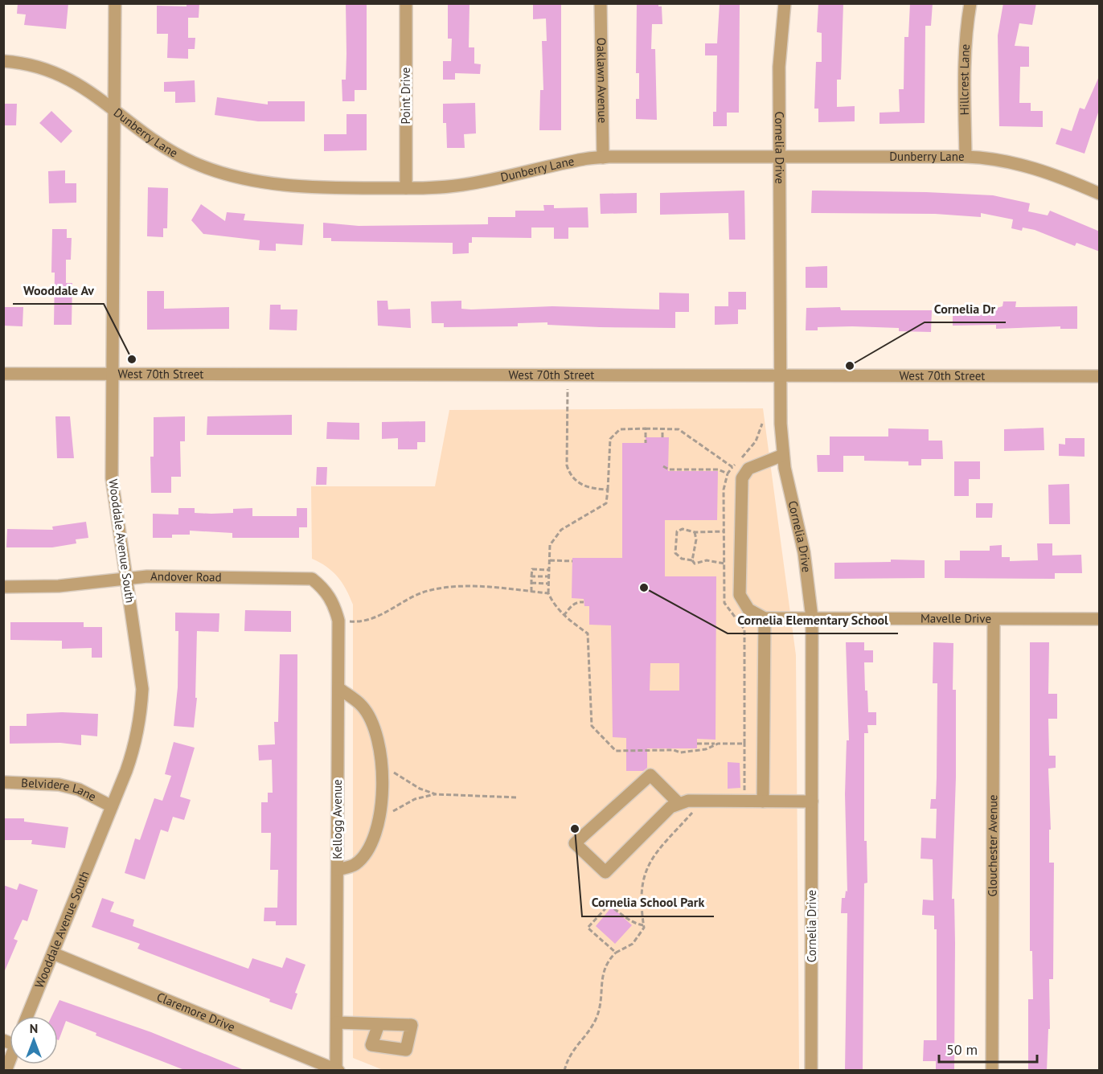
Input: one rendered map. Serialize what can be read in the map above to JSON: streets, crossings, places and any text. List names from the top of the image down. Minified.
{"streets":{"street":["Hillcrest Lane","Oaklawn Avenue","Point Drive","Dunberry Lane","Cornelia Drive","West 70th Street","Wooddale Avenue South","Andover Road","Mavelle Drive","Belvidere Lane","Kellogg Avenue","Glouchester Avenue","Claremore Drive"]},"crossings":[["Hillcrest Lane","Dunberry Lane"],["Oaklawn Avenue","Dunberry Lane"],["Point Drive","Dunberry Lane"],["Dunberry Lane","Cornelia Drive"],["Dunberry Lane","Wooddale Avenue South"],["Cornelia Drive","West 70th Street"],["Cornelia Drive","Mavelle Drive"],["West 70th Street","Wooddale Avenue South"],["Wooddale Avenue South","Andover Road"],["Wooddale Avenue South","Belvidere Lane"],["Wooddale Avenue South","Claremore Drive"],["Andover Road","Kellogg Avenue"],["Mavelle Drive","Glouchester Avenue"],["Kellogg Avenue","Claremore Drive"]],"places":["Wooddale Av","Cornelia Dr","Cornelia Elementary School","Cornelia School Park"],"scale_bar":"50 m","north":"top"}
